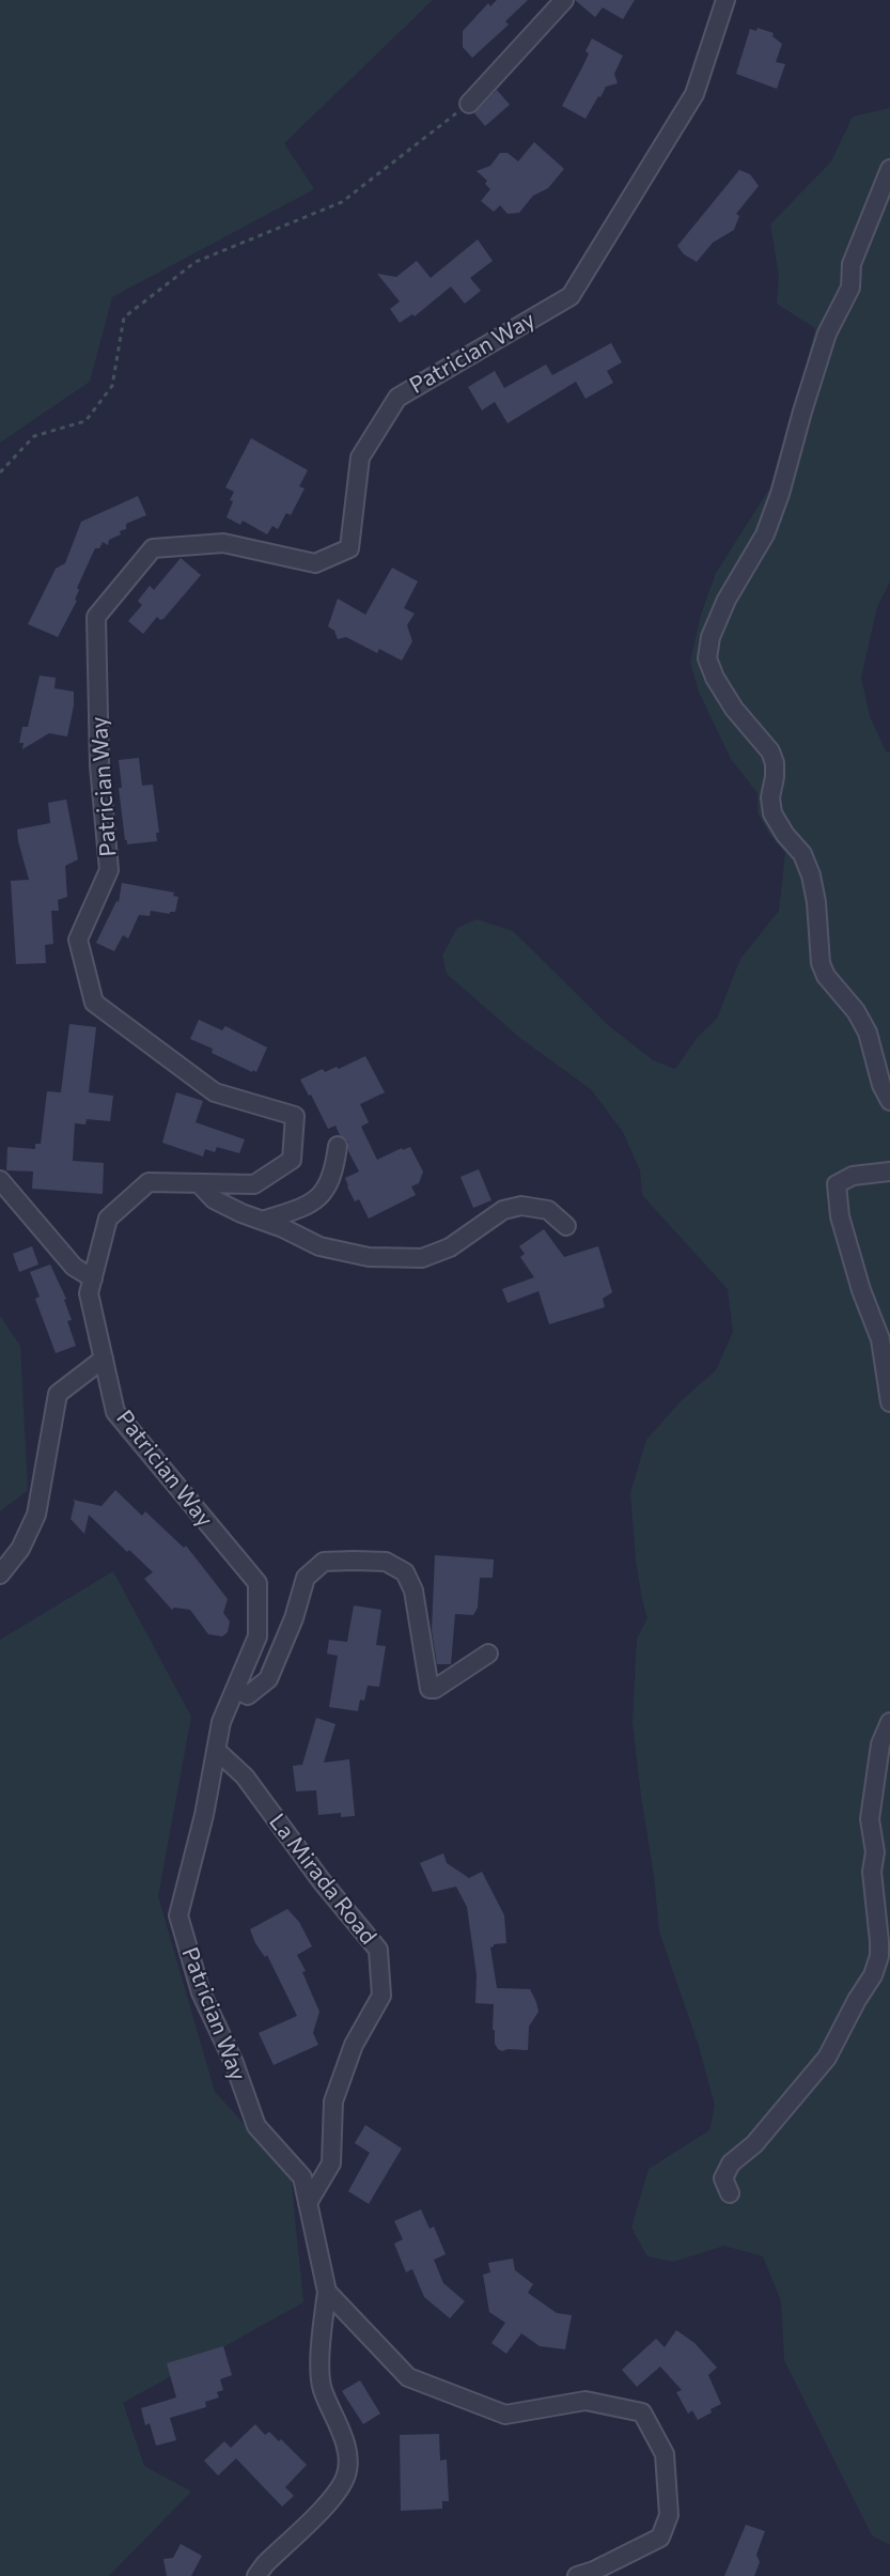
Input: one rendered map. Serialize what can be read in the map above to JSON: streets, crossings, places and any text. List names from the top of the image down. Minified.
{"streets":{"street":["Patrician Way","La Mirada Road"]},"crossings":[["Patrician Way","La Mirada Road"]]}
